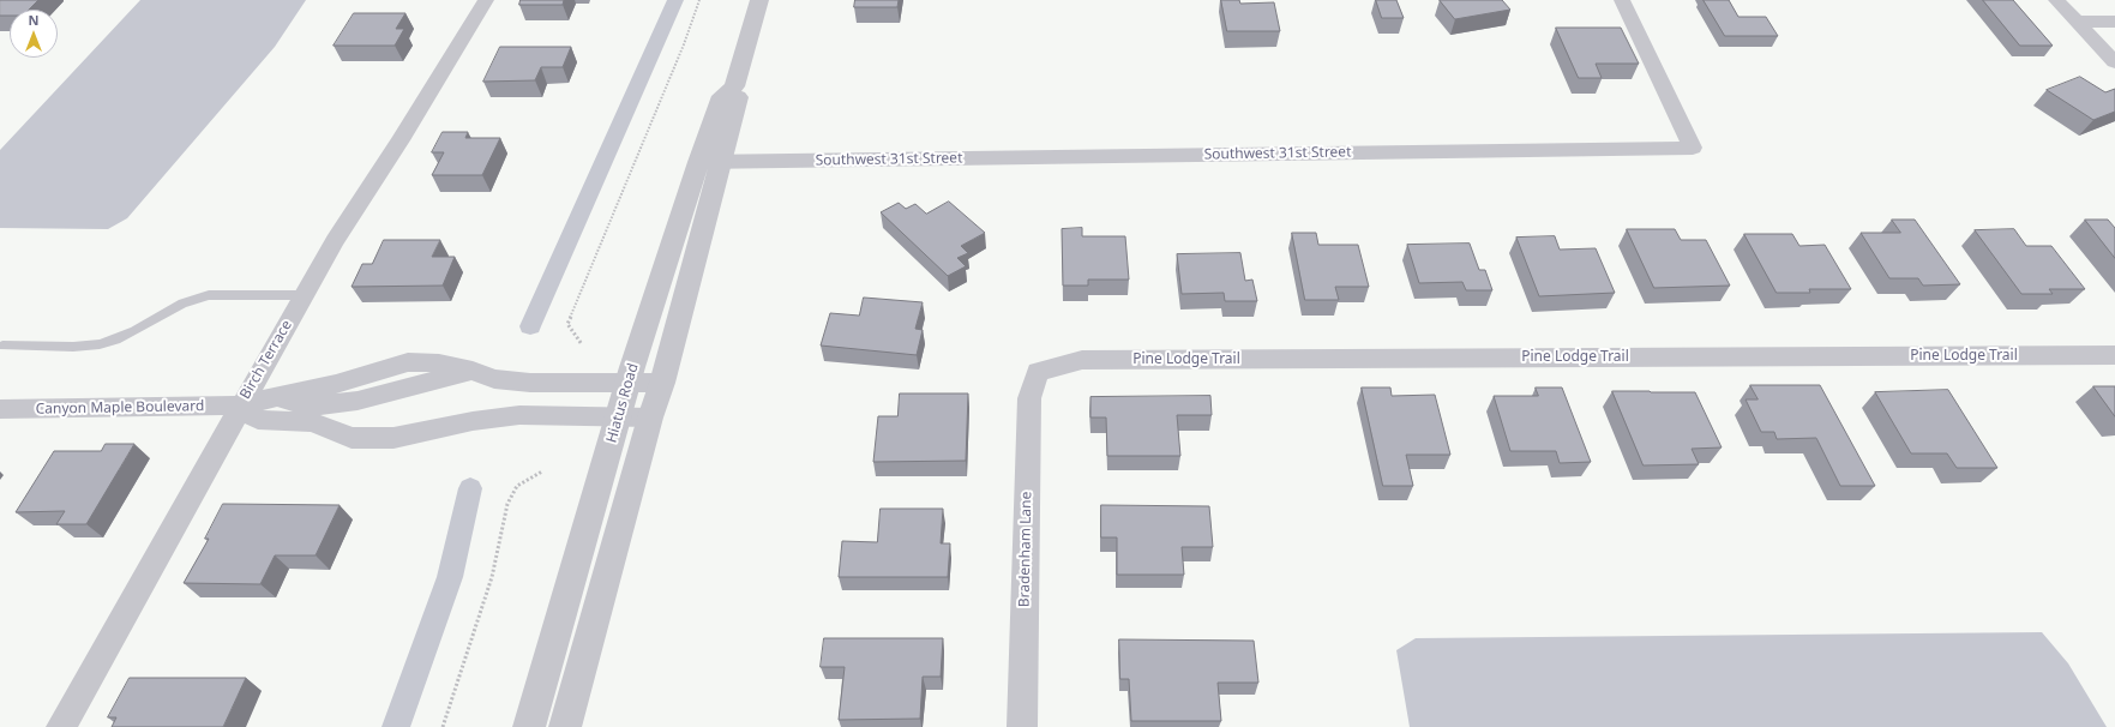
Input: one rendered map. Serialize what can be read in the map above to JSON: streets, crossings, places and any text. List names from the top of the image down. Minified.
{"streets":{"street":["Southwest 31st Street","Pine Lodge Trail","Birch Terrace","Hiatus Road","Canyon Maple Boulevard","Bradenham Lane"]},"crossings":[["Southwest 31st Street","Hiatus Road"],["Pine Lodge Trail","Bradenham Lane"],["Birch Terrace","Canyon Maple Boulevard"],["Hiatus Road","Canyon Maple Boulevard"]],"north":"top"}
